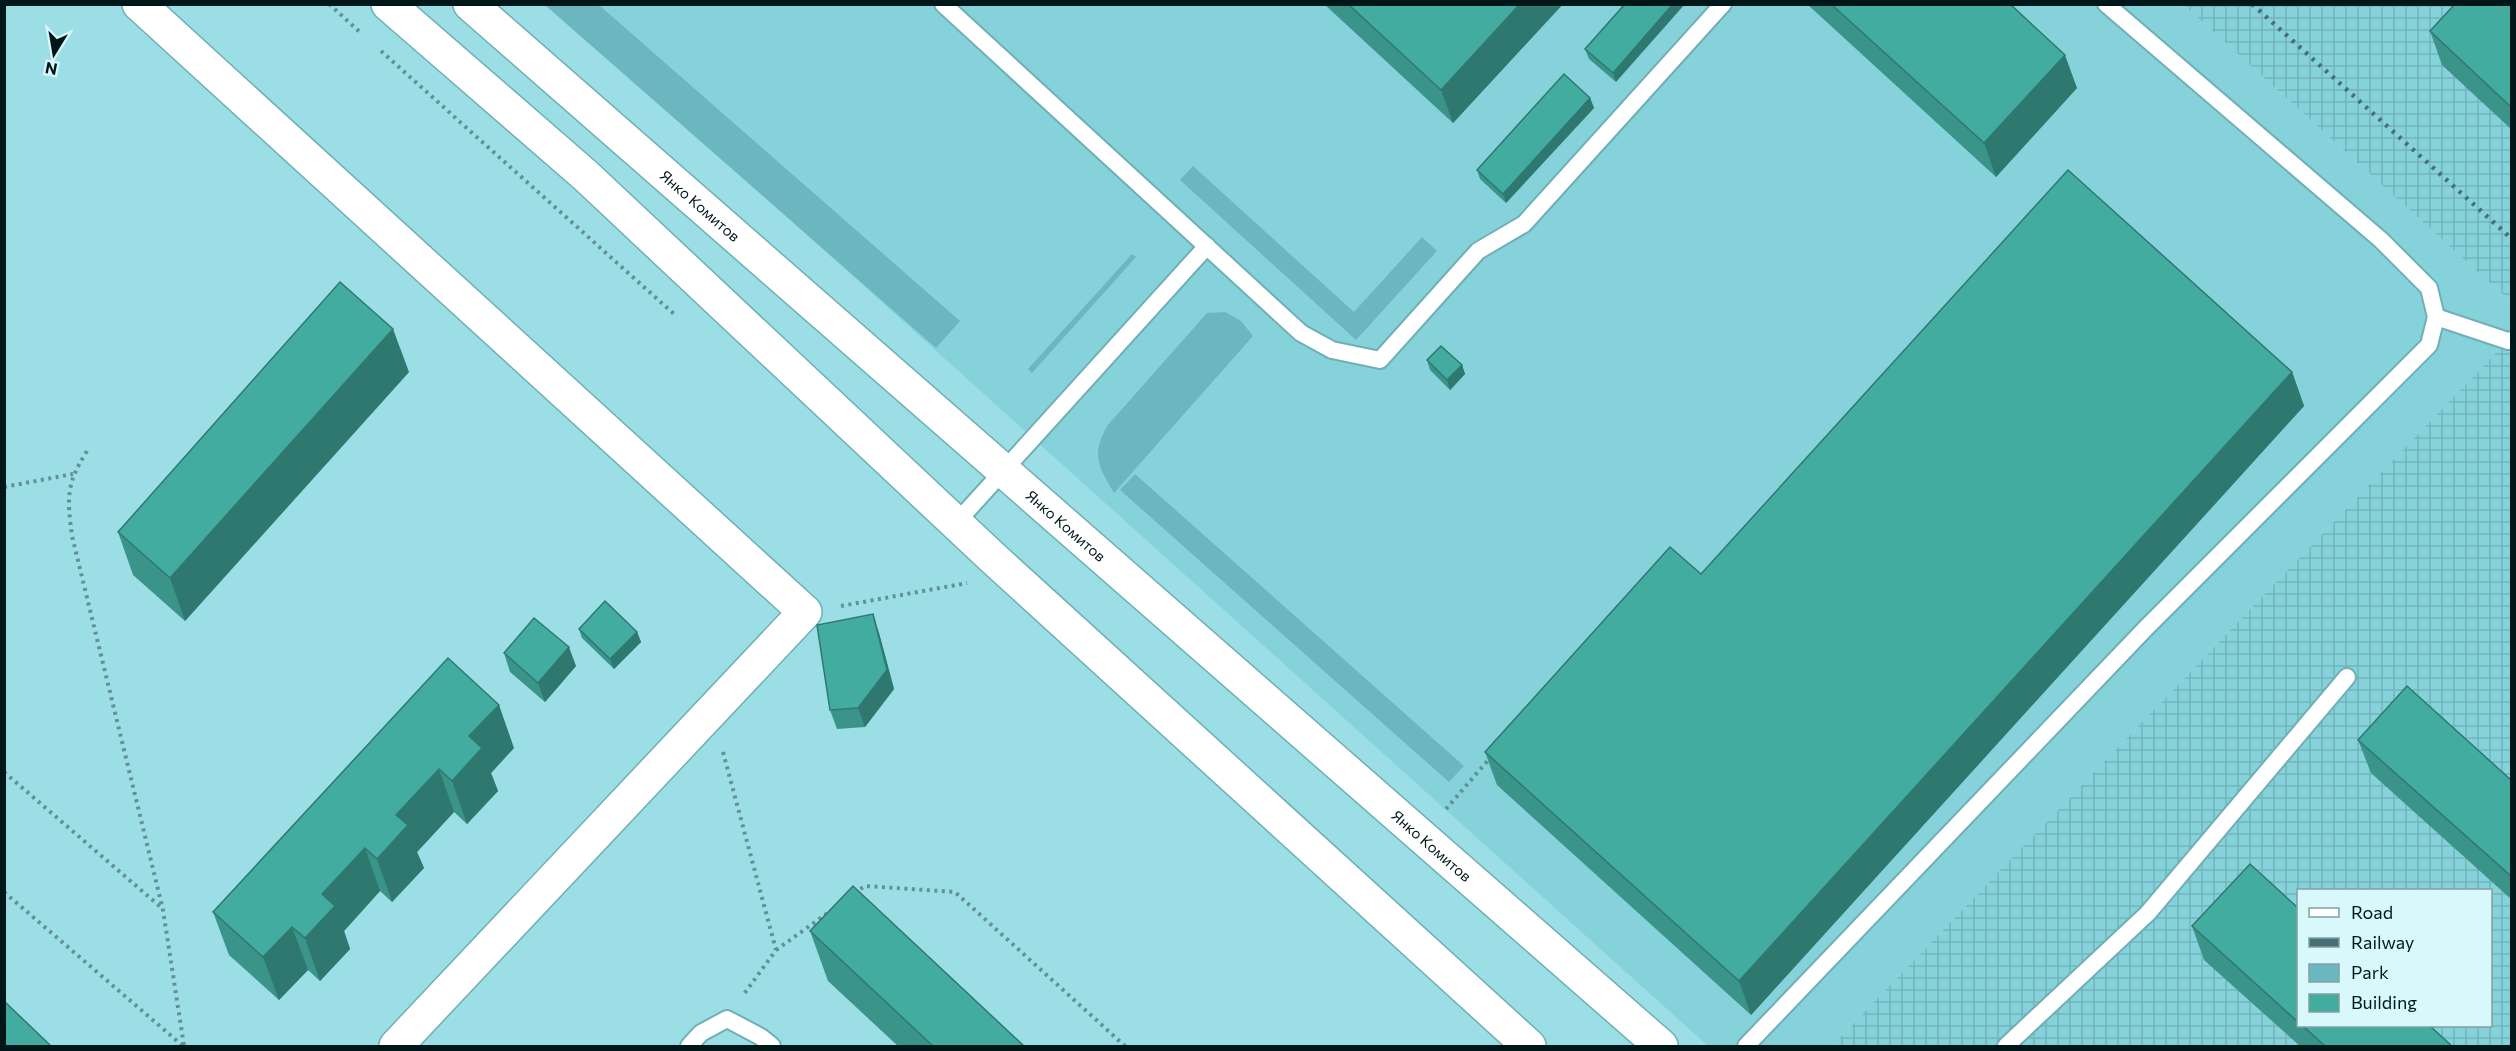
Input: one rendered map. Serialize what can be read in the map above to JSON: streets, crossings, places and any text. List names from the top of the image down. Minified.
{"streets":{"main road":["Янко Комитов"]},"legend":["Road","Railway","Park","Building"],"north":"bottom"}
